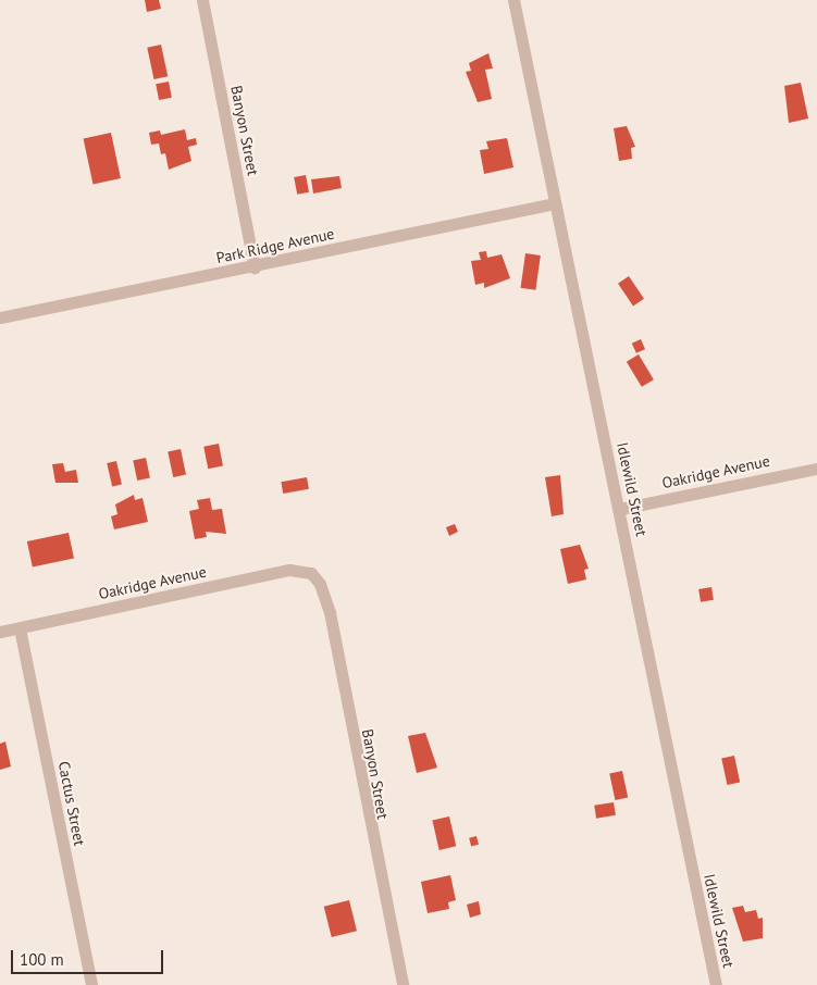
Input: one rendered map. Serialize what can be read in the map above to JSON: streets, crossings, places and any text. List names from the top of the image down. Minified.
{"streets":{"street":["Banyon Street","Park Ridge Avenue","Oakridge Avenue","Idlewild Street","Cactus Street"]},"crossings":[["Banyon Street","Park Ridge Avenue"],["Banyon Street","Oakridge Avenue"],["Park Ridge Avenue","Idlewild Street"],["Oakridge Avenue","Idlewild Street"],["Oakridge Avenue","Cactus Street"]],"scale_bar":"100 m"}
